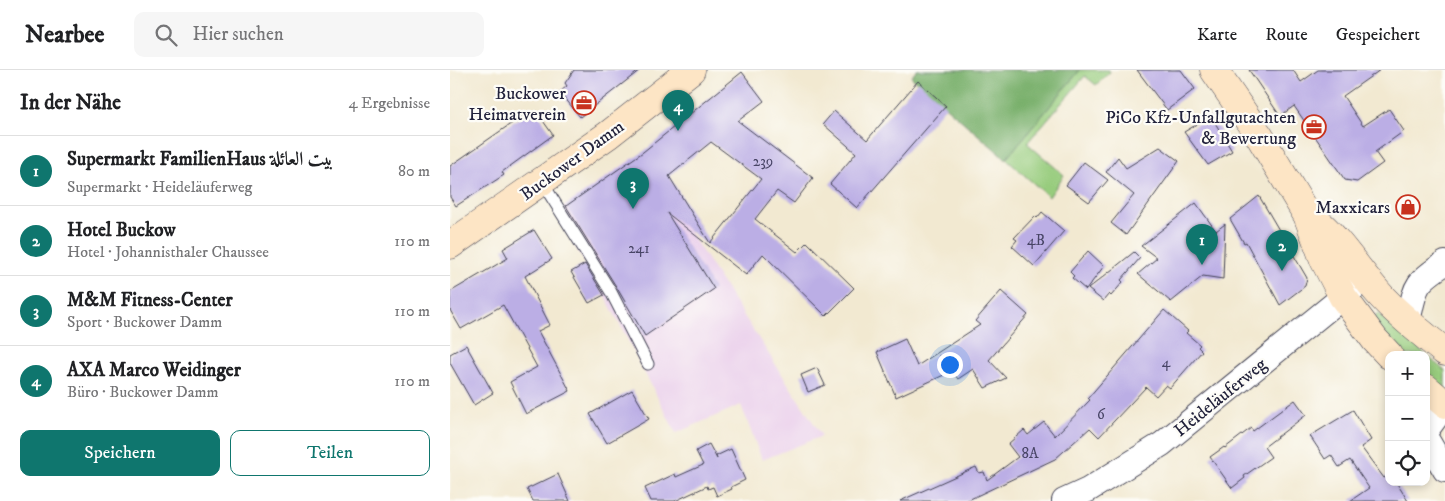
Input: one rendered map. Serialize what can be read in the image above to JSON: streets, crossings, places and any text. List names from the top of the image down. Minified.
{"streets":{"main road":["Buckower Damm"],"street":["Heideläuferweg"]},"places":{"office":["Buckower Heimatverein","PiCo Kfz-Unfallgutachten & Bewertung"],"shop":["Maxxicars"]},"house_numbers":["239","4B","241","4","6","8A"],"page":{"header":"Nearbee","search":"Hier suchen","nav":["Karte","Route","Gespeichert"],"heading":["In der Nähe","4 Ergebnisse"],"pins":["4","3","1","2"],"list":[{"mark":"1","name":"Supermarkt FamilienHaus بيت العائلة","note":"Supermarkt · Heideläuferweg","value":"80 m"},{"mark":"2","name":"Hotel Buckow","note":"Hotel · Johannisthaler Chaussee","value":"110 m"},{"mark":"3","name":"M&M Fitness-Center","note":"Sport · Buckower Damm","value":"110 m"},{"mark":"4","name":"AXA Marco Weidinger","note":"Büro · Buckower Damm","value":"110 m"}],"map_buttons":["+","−"],"buttons":["Speichern","Teilen"]}}
